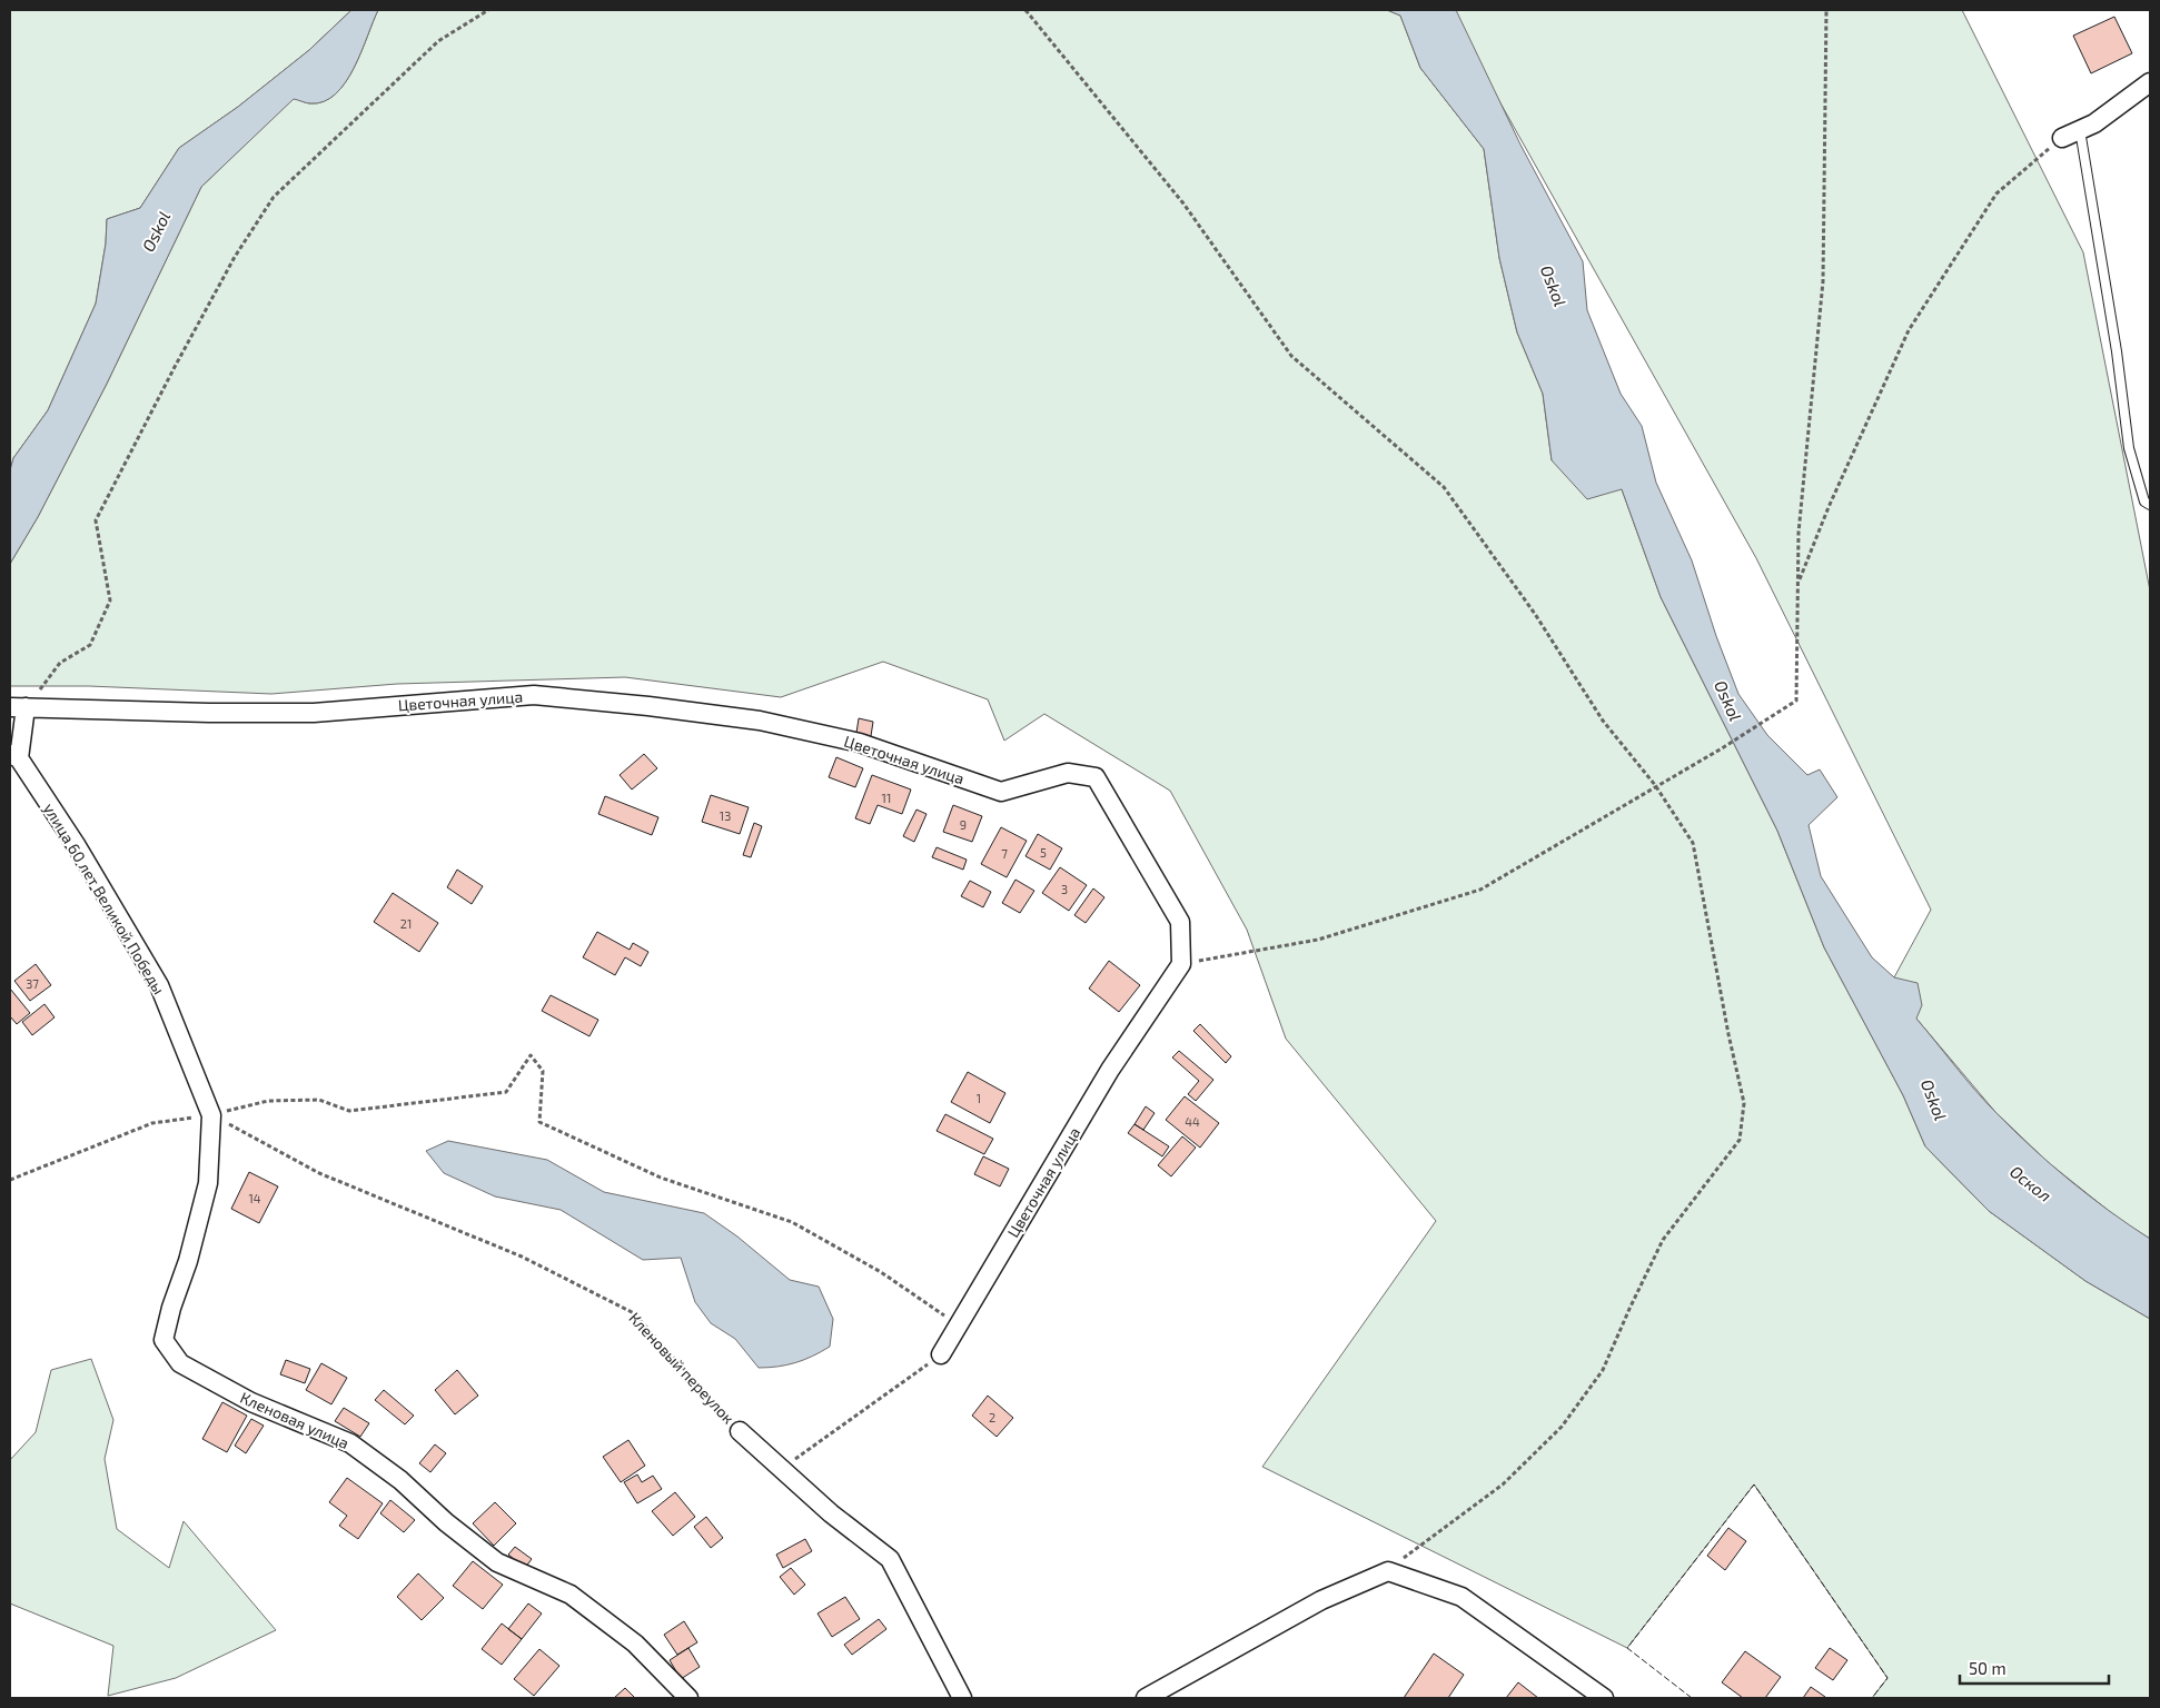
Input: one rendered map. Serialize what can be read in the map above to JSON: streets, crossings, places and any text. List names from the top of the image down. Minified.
{"streets":{"street":["Цветочная улица","улица 60 лет Великой Победы","Кленовый переулок","Кленовая улица"]},"crossings":[["улица 60 лет Великой Победы","Кленовый переулок"],["улица 60 лет Великой Победы","Кленовая улица"],["Кленовый переулок","Кленовая улица"]],"water":["Oskol","Оскол"],"house_numbers":["11","13","9","5","7","3","21","37","1","44","14","2"],"scale_bar":"50 m"}
